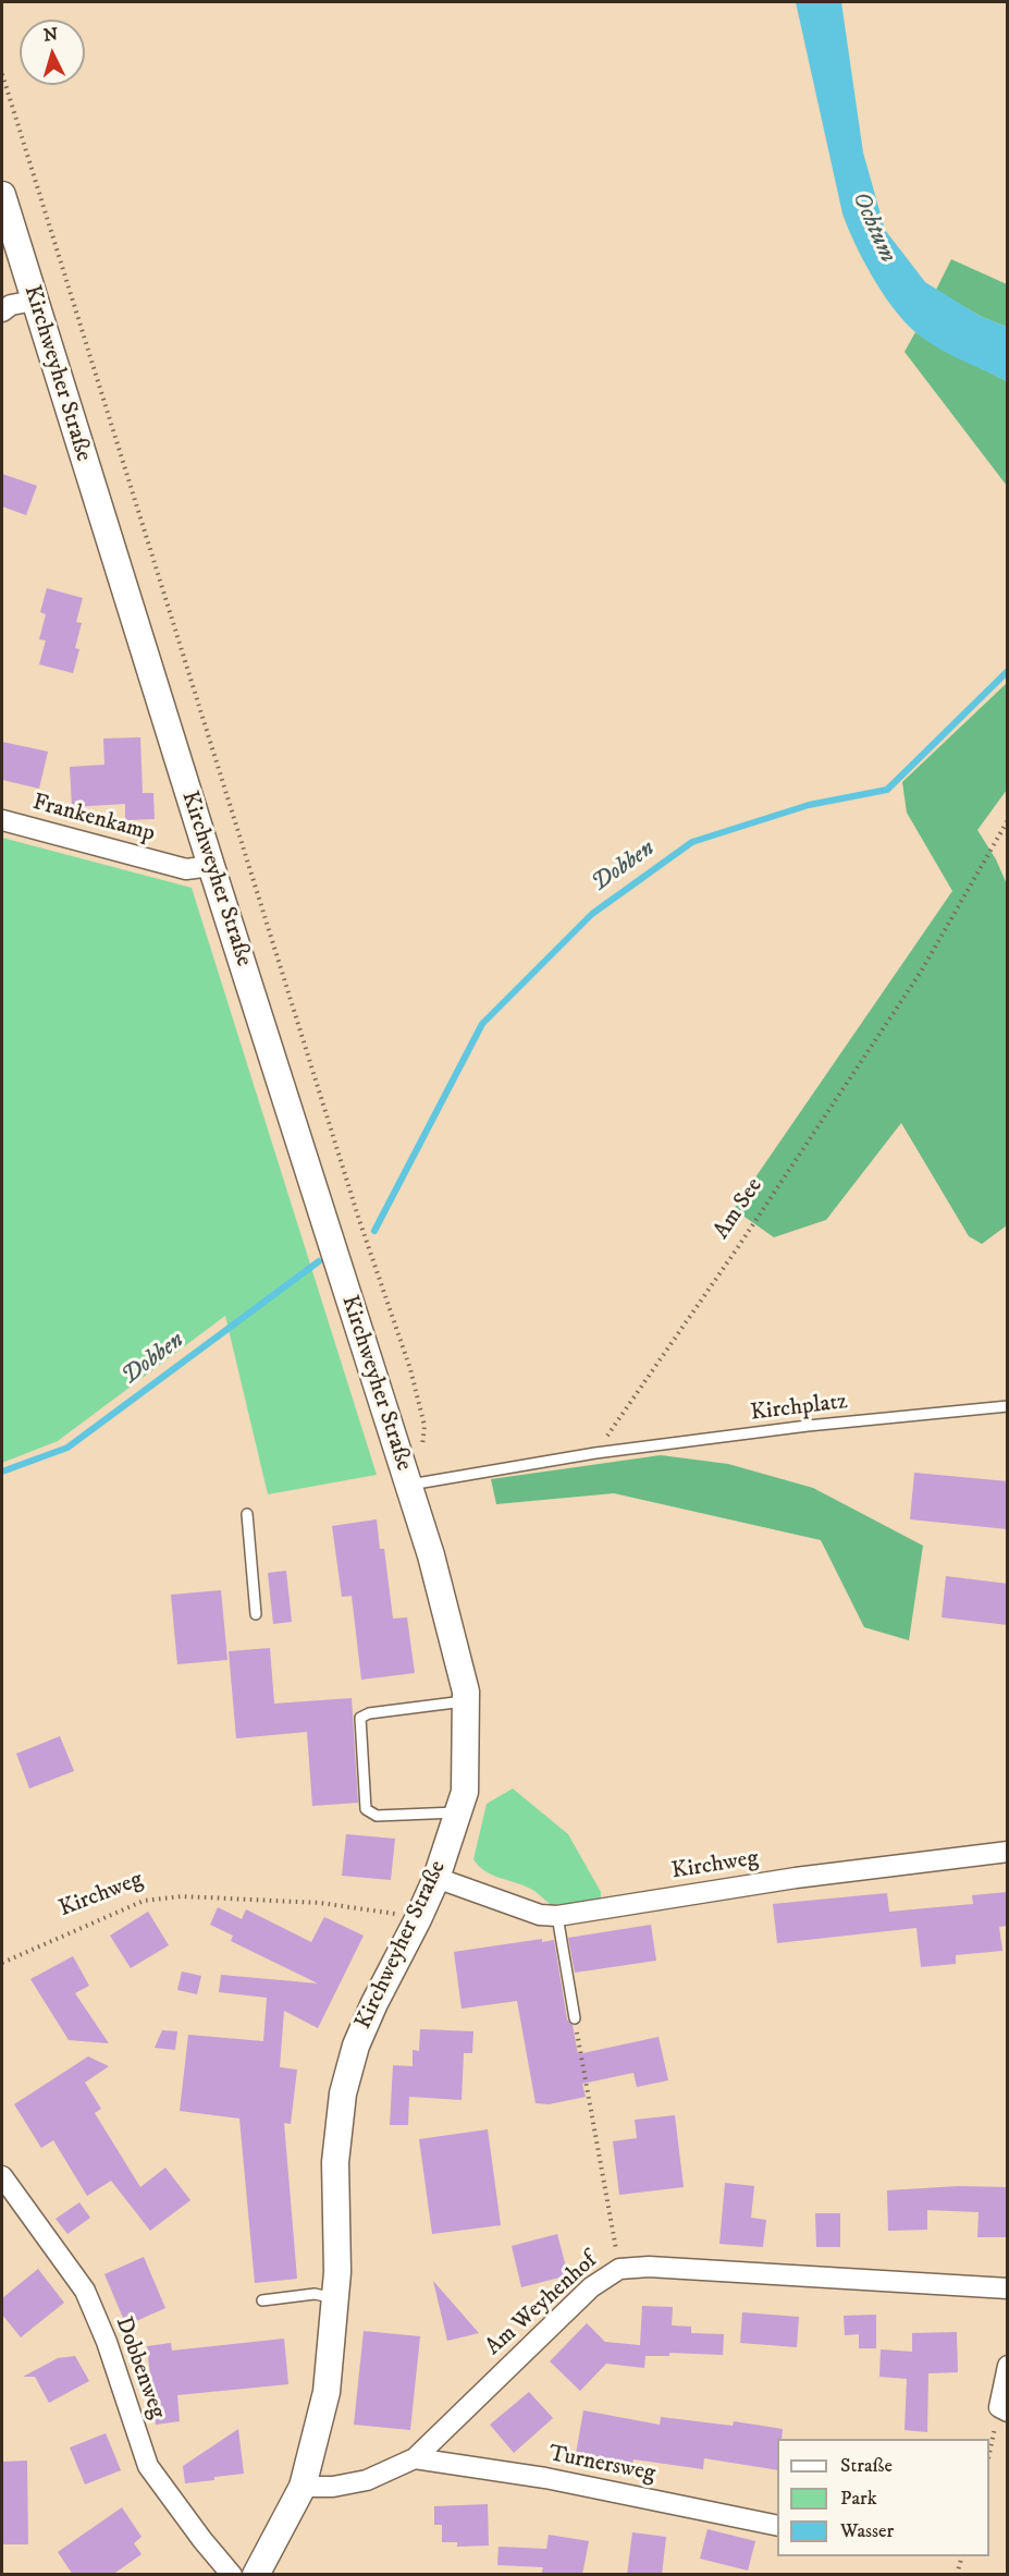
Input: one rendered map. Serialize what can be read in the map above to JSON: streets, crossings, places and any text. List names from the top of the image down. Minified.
{"streets":{"main road":["Kirchweyher Straße"],"street":["Frankenkamp","Kirchweg","Am Weyhenhof","Dobbenweg","Turnersweg"],"lane":["Kirchplatz"],"path":["Am See"]},"crossings":[["Kirchweyher Straße","Frankenkamp"],["Kirchweyher Straße","Kirchweg"],["Kirchweyher Straße","Am Weyhenhof"],["Am See","Kirchplatz"],["Am Weyhenhof","Turnersweg"]],"water":["Ochtum","Dobben"],"legend":["Straße","Park","Wasser"],"north":"top"}
